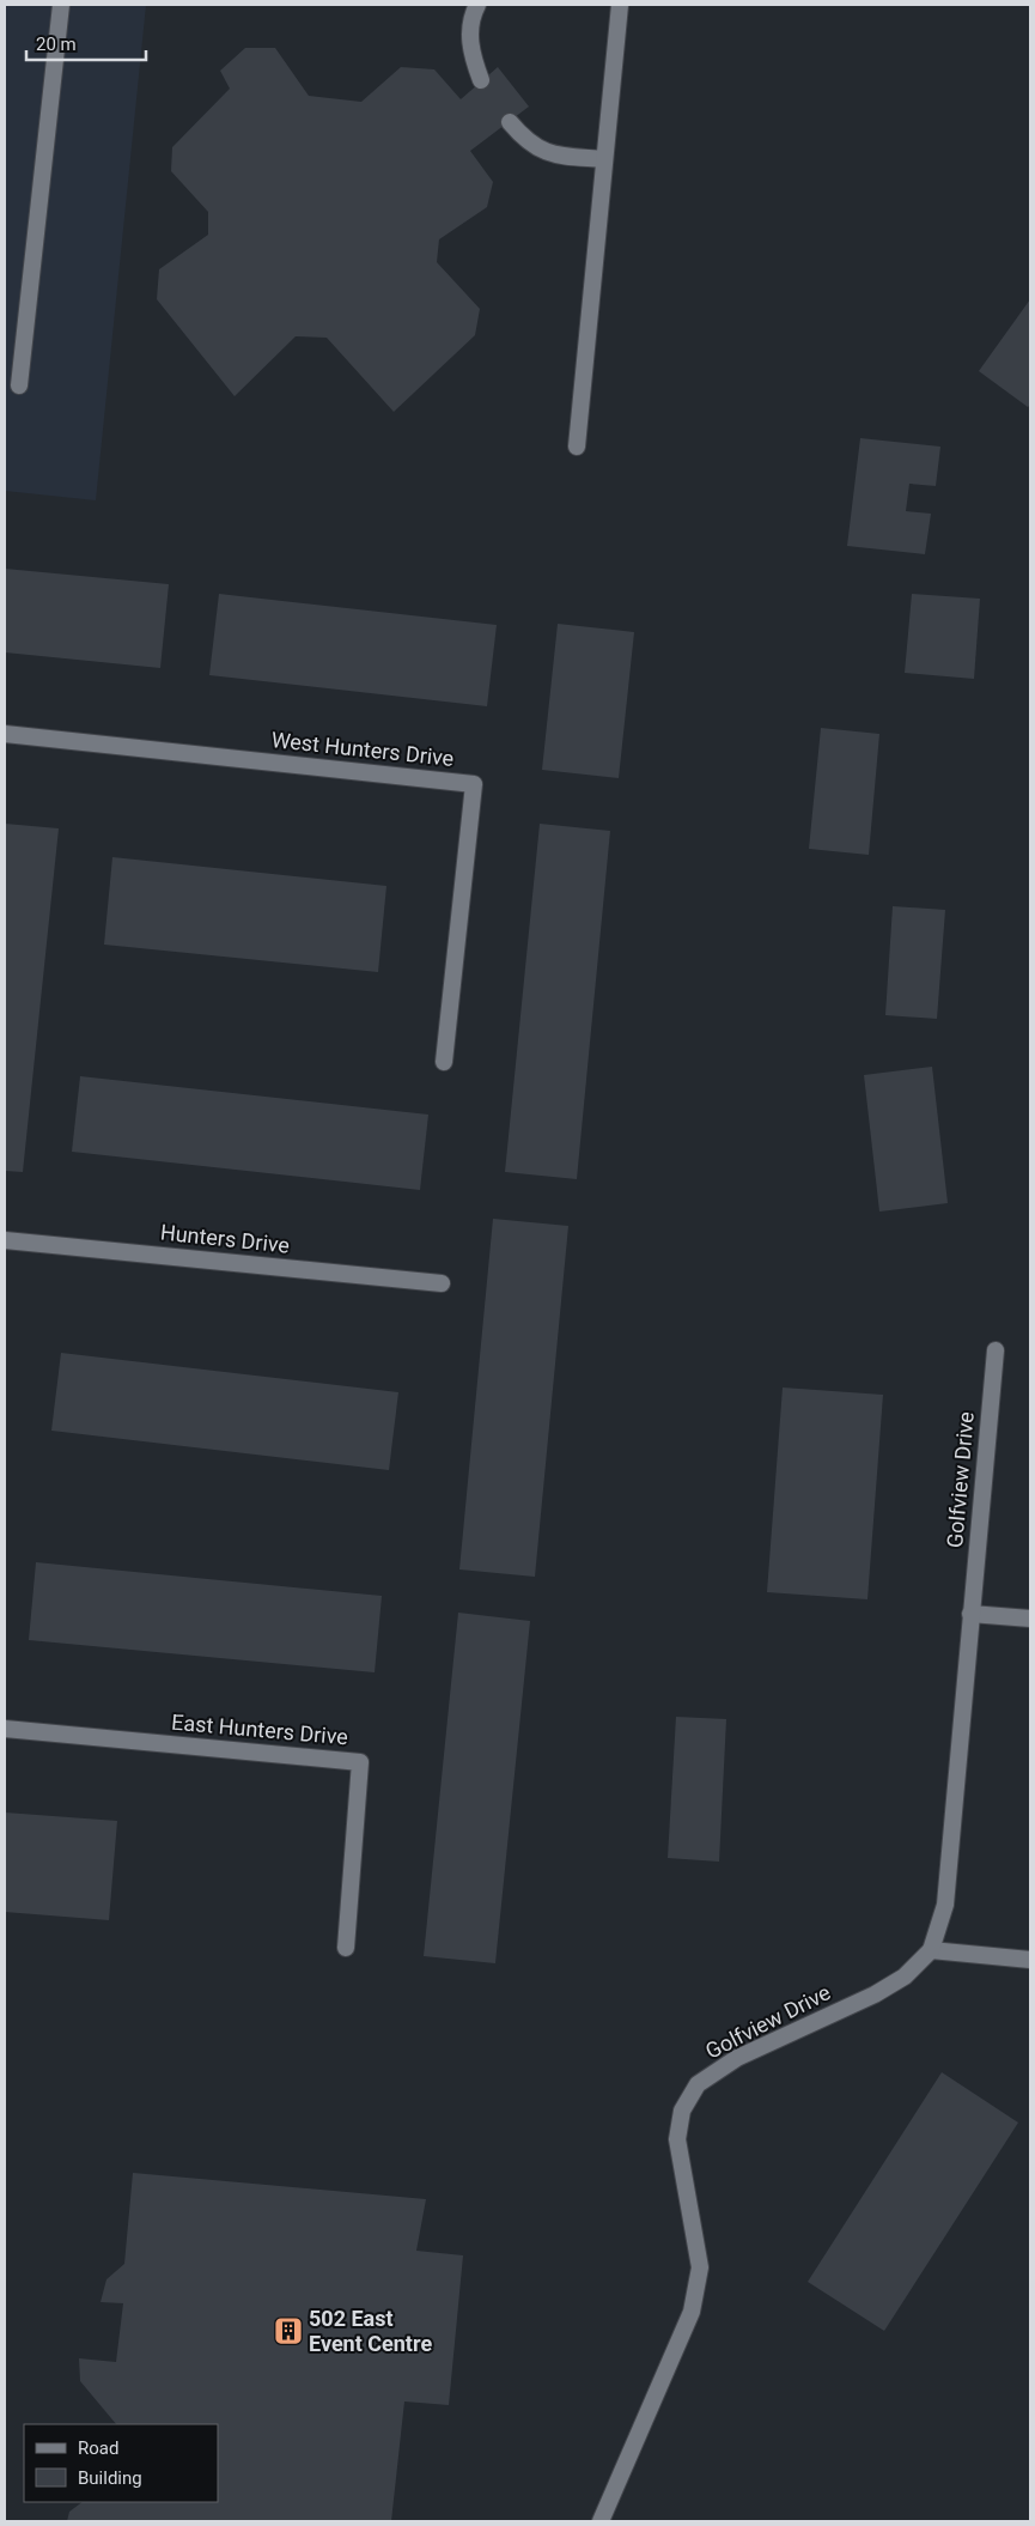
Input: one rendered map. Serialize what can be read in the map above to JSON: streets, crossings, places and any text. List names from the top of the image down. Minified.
{"streets":{"street":["West Hunters Drive","Hunters Drive","Golfview Drive","East Hunters Drive"]},"places":{"building":["502 East Event Centre"]},"legend":["Road","Building"],"scale_bar":"20 m"}
